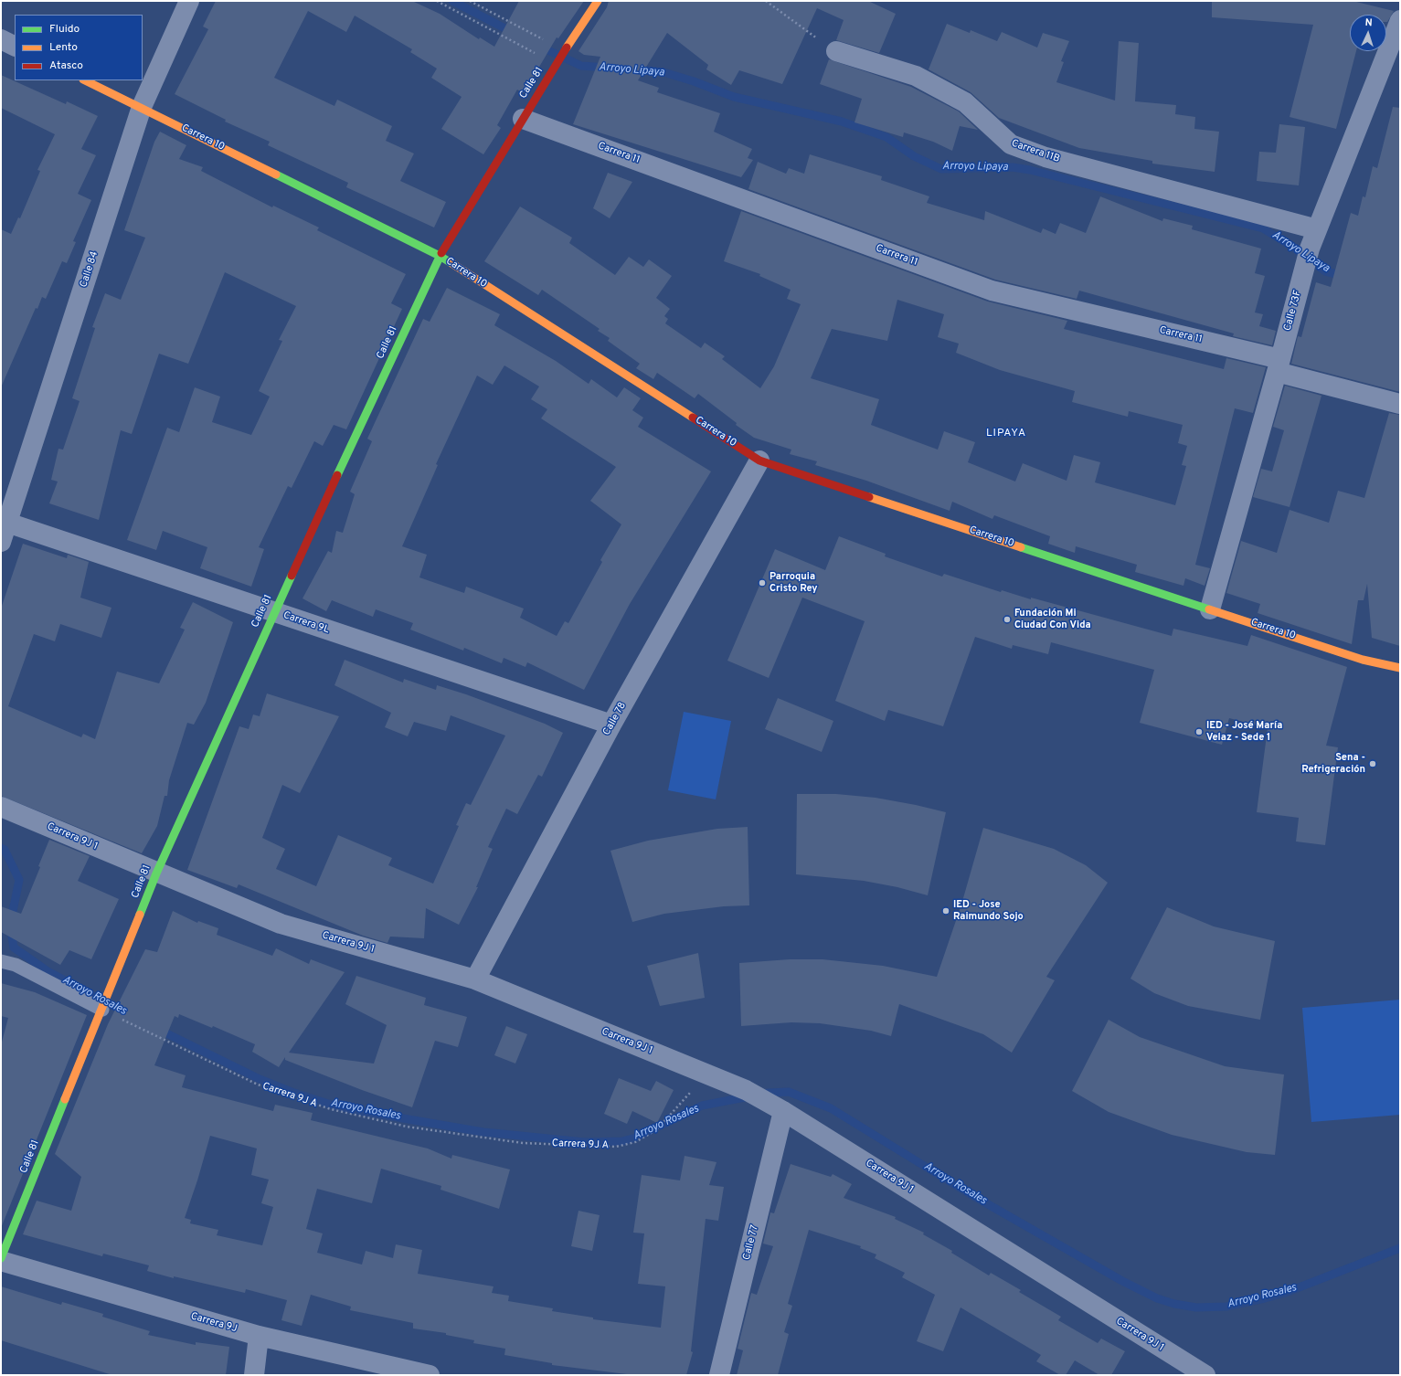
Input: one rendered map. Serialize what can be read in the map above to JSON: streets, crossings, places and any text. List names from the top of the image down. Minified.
{"streets":{"street":["Calle 81","Carrera 10","Carrera 11B","Carrera 11","Calle 84","Calle 73F","Carrera 9L","Calle 78","Carrera 9J 1","Calle 77","Carrera 9J"],"path":["Carrera 9J A"]},"crossings":[["Calle 81","Carrera 10"],["Calle 81","Carrera 11"],["Calle 81","Carrera 9L"],["Calle 81","Carrera 9J 1"],["Calle 81","Carrera 9J A"],["Carrera 10","Calle 84"],["Carrera 10","Calle 73F"],["Carrera 10","Calle 78"],["Carrera 11B","Calle 73F"],["Carrera 11","Calle 73F"],["Calle 84","Carrera 9L"],["Carrera 9L","Calle 78"],["Calle 78","Carrera 9J 1"],["Carrera 9J 1","Carrera 9J A"],["Carrera 9J 1","Calle 77"]],"districts":["LIPAYA"],"water":["Arroyo Lipaya","Arroyo Rosales"],"places":["Parroquia Cristo Rey","Fundación Mi Ciudad Con Vida","IED - José María Velaz - Sede 1","Sena - Refrigeración","IED - Jose Raimundo Sojo"],"legend":["Fluido","Lento","Atasco"],"north":"top"}
